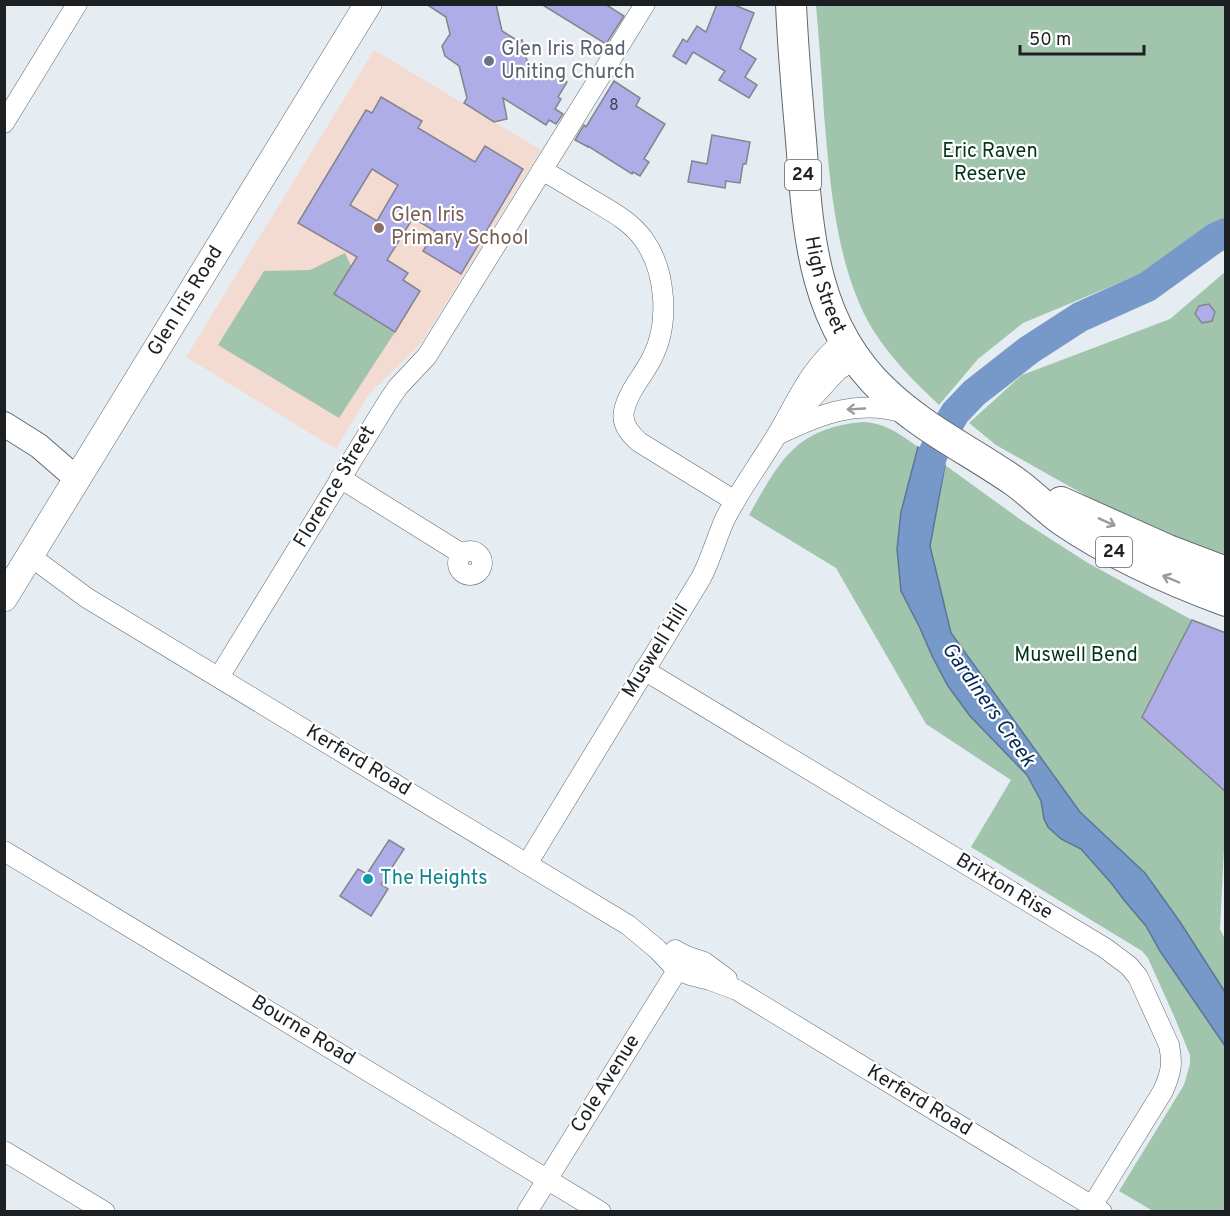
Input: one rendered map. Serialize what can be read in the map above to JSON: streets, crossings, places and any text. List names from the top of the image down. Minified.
{"streets":{"main road":["24","High Street","Glen Iris Road"],"street":["Florence Street","Muswell Hill","Kerferd Road","Brixton Rise","Bourne Road","Cole Avenue"]},"crossings":[["High Street","Muswell Hill"],["Glen Iris Road","Kerferd Road"],["Florence Street","Kerferd Road"],["Muswell Hill","Kerferd Road"],["Muswell Hill","Brixton Rise"],["Kerferd Road","Brixton Rise"],["Kerferd Road","Cole Avenue"],["Bourne Road","Cole Avenue"]],"water":["Gardiners Creek"],"parks":["Eric Raven Reserve","Muswell Bend"],"places":["Glen Iris Road Uniting Church","Glen Iris Primary School","The Heights"],"house_numbers":["8"],"scale_bar":"50 m"}
